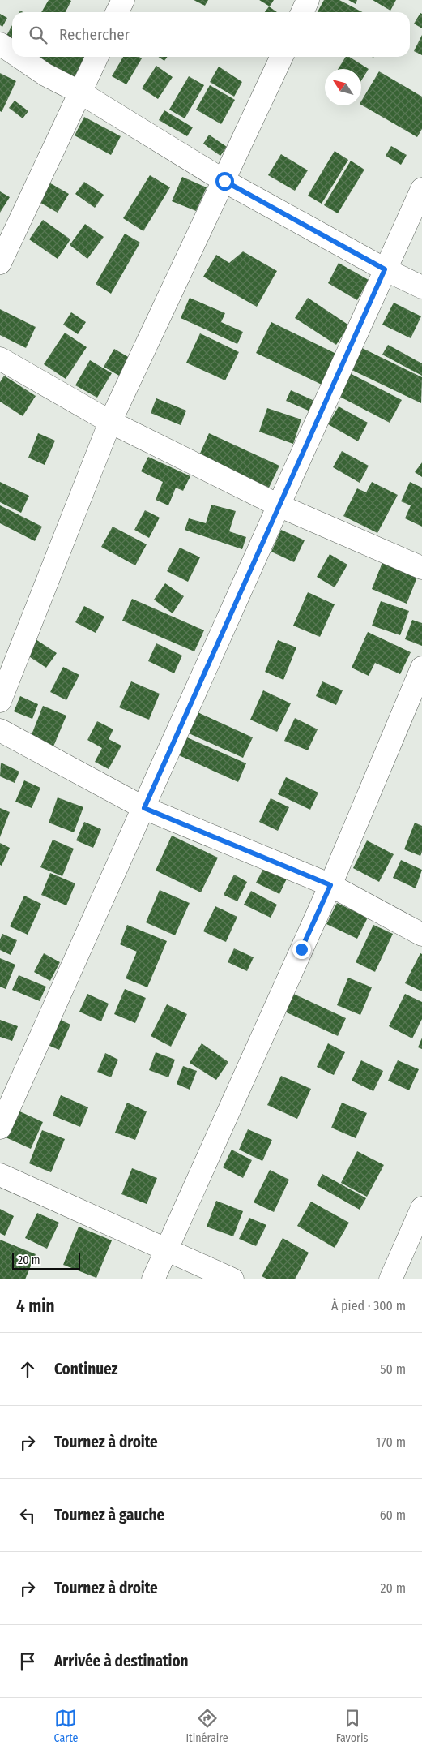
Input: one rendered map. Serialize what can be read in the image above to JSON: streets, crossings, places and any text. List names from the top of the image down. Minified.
{"scale_bar":"20 m","north":"top left","page":{"search":"Rechercher","scale":"20 m","heading":["4 min","À pied · 300 m"],"list":[["Continuez","50 m"],["Tournez à droite","170 m"],["Tournez à gauche","60 m"],["Tournez à droite","20 m"],"Arrivée à destination"],"nav":["Carte","Itinéraire","Favoris"]}}
